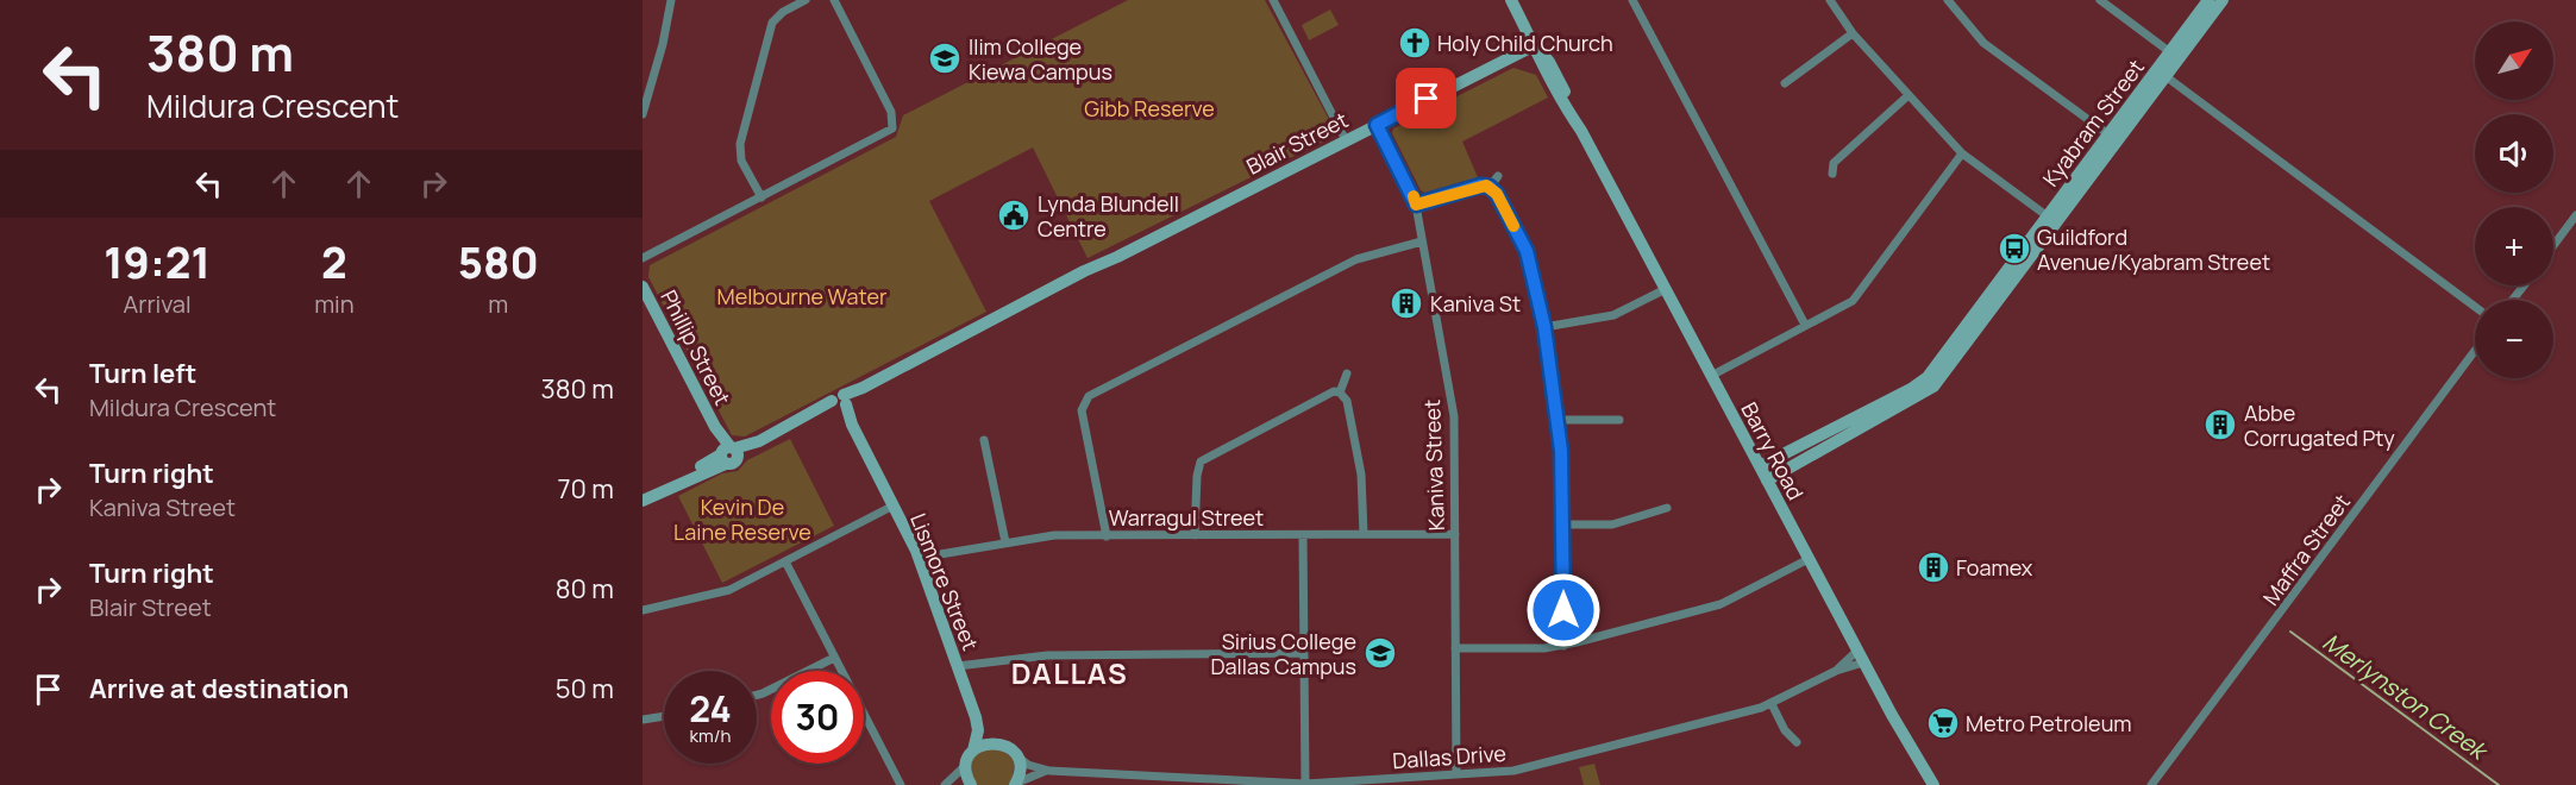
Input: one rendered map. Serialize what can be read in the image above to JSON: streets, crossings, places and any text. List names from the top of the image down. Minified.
{"streets":{"street":["Kyabram Street","Blair Street","Phillip Street","Barry Road","Kaniva Street","Warragul Street","Maffra Street","Lismore Street","Dallas Drive"]},"crossings":[["Kyabram Street","Barry Road"],["Blair Street","Phillip Street"],["Blair Street","Barry Road"],["Blair Street","Kaniva Street"],["Blair Street","Lismore Street"],["Barry Road","Dallas Drive"],["Kaniva Street","Warragul Street"],["Kaniva Street","Dallas Drive"],["Warragul Street","Lismore Street"],["Lismore Street","Dallas Drive"]],"districts":["DALLAS"],"water":["Merlynston Creek"],"parks":["Gibb Reserve","Melbourne Water","Kevin De Laine Reserve"],"places":{"church":["Holy Child Church"],"school or university":["Ilim College Kiewa Campus","Sirius College Dallas Campus"],"public building":["Lynda Blundell Centre"],"bus stop":["Guildford Avenue/Kyabram Street"],"building":["Kaniva St","Abbe Corrugated Pty","Foamex"],"supermarket":["Metro Petroleum"]},"north":"top right","page":{"turn":["380 m","Mildura Crescent"],"map_buttons":["+","−"],"eta":["19:21","Arrival","2","min","580","m"],"list":[{"name":"Turn left","note":"Mildura Crescent","value":"380 m"},{"name":"Turn right","note":"Kaniva Street","value":"70 m"},{"name":"Turn right","note":"Blair Street","value":"80 m"},{"name":"Arrive at destination","value":"50 m"}],"speed":"24 km/h","limit":"30"}}
